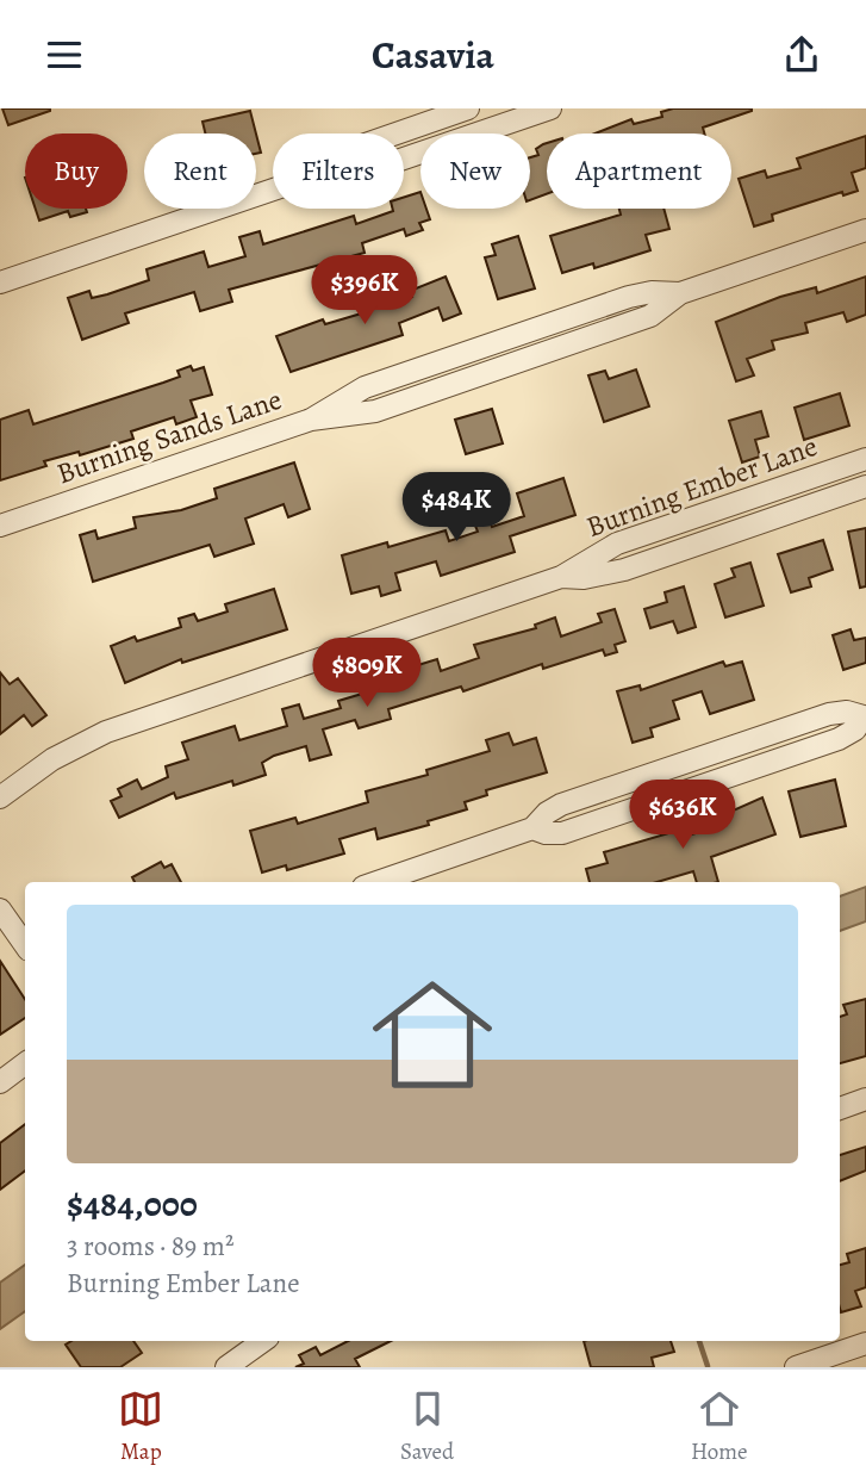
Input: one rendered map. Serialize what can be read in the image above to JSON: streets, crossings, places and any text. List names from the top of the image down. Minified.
{"streets":{"street":["Burning Sands Lane","Burning Ember Lane"]},"page":{"header":"Casavia","chip":["Buy","Rent","Filters","New","Apartment"],"price":["$396K","$484K","$809K","$636K"],"list":[{"name":"$484,000","note":"3 rooms · 89 m² · Burning Ember Lane"}],"tabs":["Map","Saved","Home"]}}
